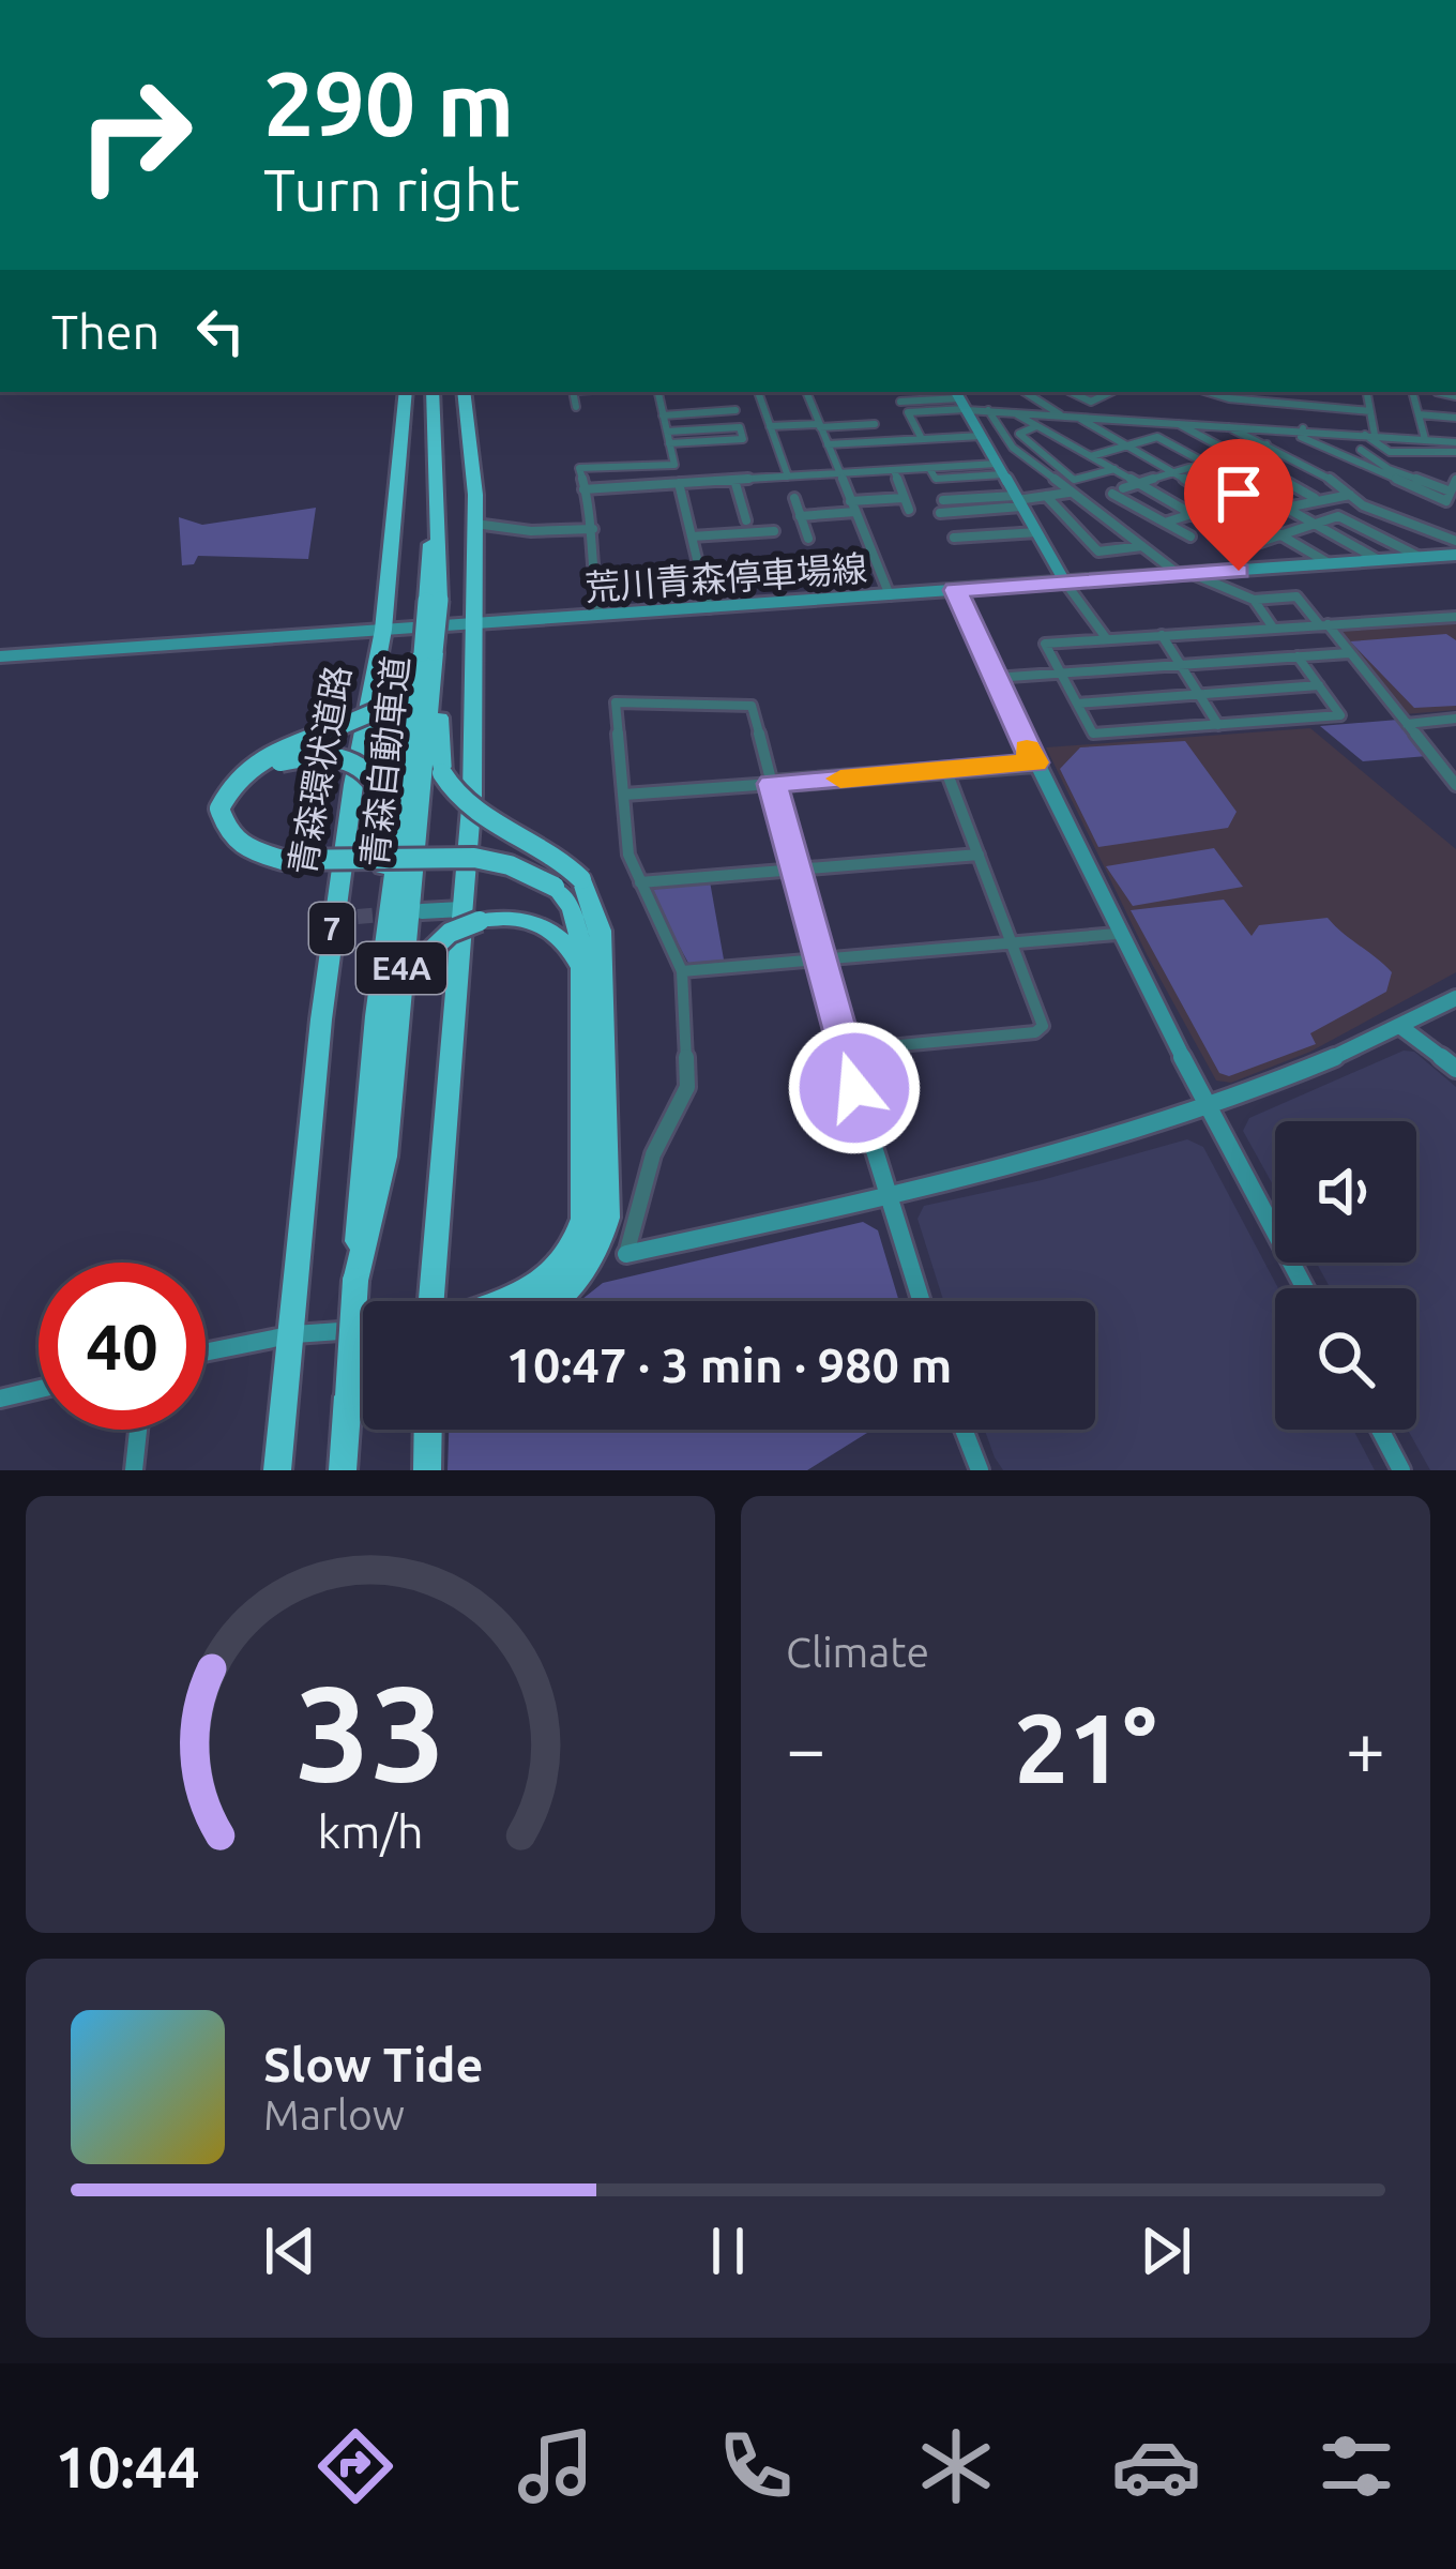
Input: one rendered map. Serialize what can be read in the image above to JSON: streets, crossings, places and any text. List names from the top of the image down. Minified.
{"streets":{"highway":["青森自動車道","青森環状道路","7","E4A"],"street":["荒川青森停車場線"]},"crossings":[["荒川青森停車場線","青森環状道路"]],"page":{"turn":["290 m","Turn right"],"then":"Then","limit":"40","trip":"10:47 · 3 min · 980 m","tile":"Climate","heat":["−","21°","+"],"song":["Slow Tide","Marlow"],"tabs":"10:44","gauge":["33","km/h"]}}
